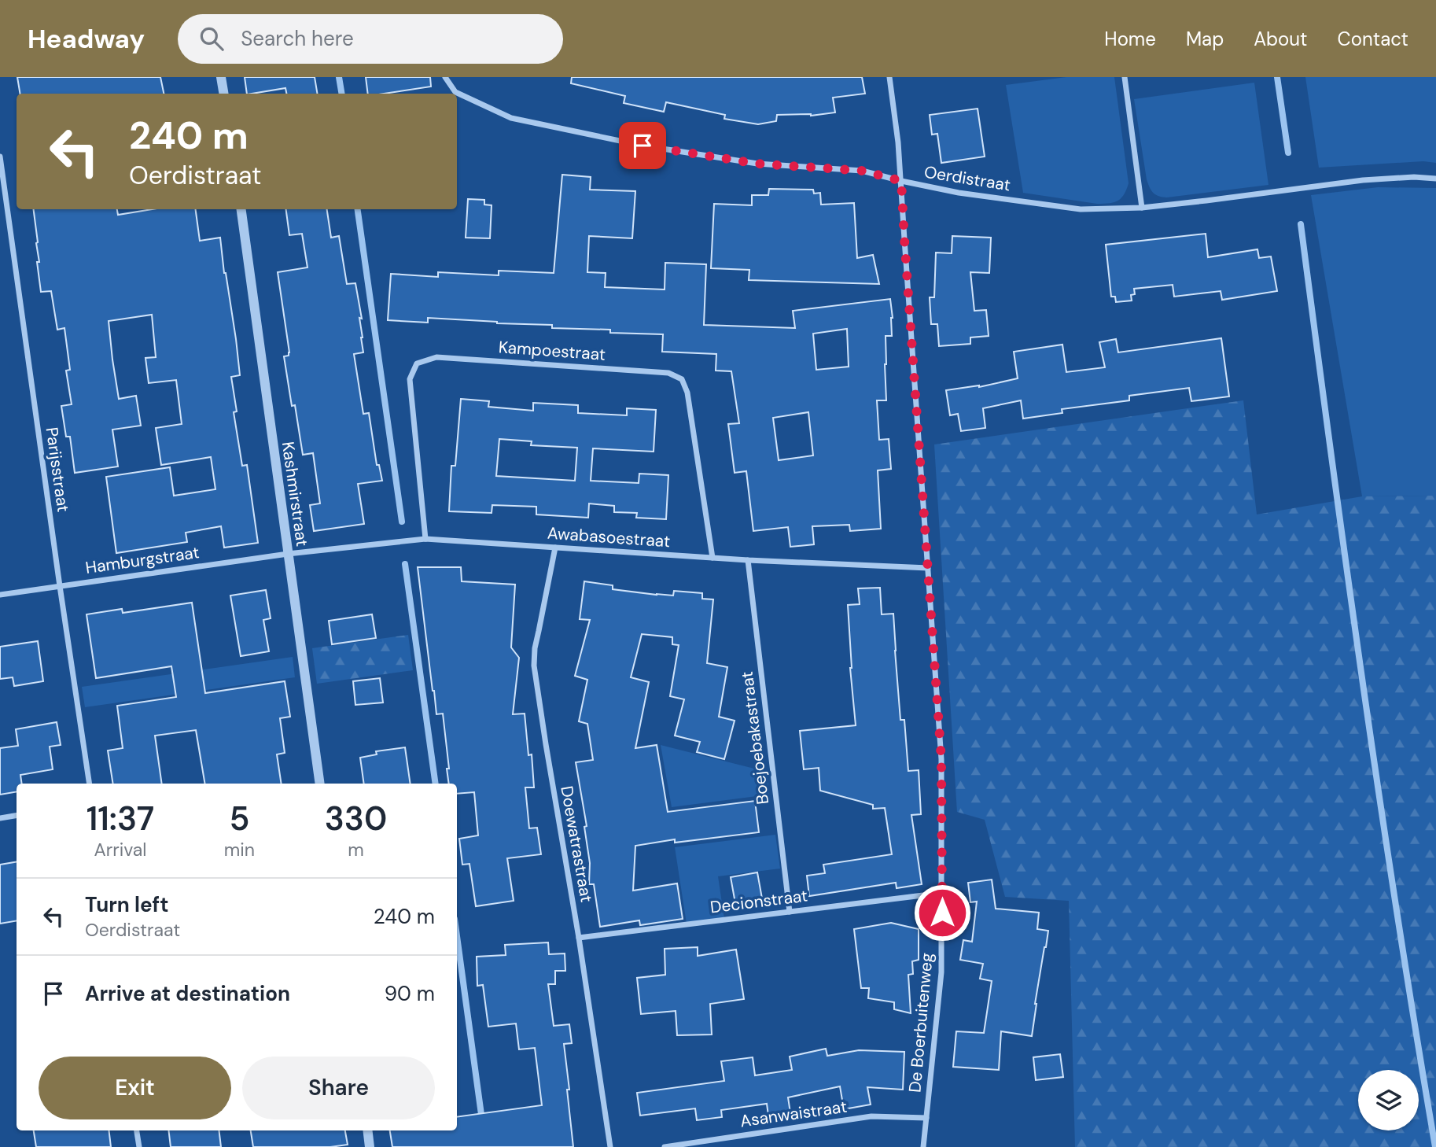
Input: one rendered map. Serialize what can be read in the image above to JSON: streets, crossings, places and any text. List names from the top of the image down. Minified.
{"streets":{"street":["Oerdistraat","Kampoestraat","Parijsstraat","Kashmirstraat","Awabasoestraat","Hamburgstraat","Boejoebakastraat","Doewatrastraat","Decionstraat","De Boerbuitenweg","Asanwaistraat"]},"crossings":[["Oerdistraat","De Boerbuitenweg"],["Kampoestraat","Awabasoestraat"],["Parijsstraat","Hamburgstraat"],["Kashmirstraat","Awabasoestraat"],["Kashmirstraat","Hamburgstraat"],["Awabasoestraat","Hamburgstraat"],["Awabasoestraat","Boejoebakastraat"],["Awabasoestraat","Doewatrastraat"],["Awabasoestraat","De Boerbuitenweg"],["Boejoebakastraat","Decionstraat"],["Doewatrastraat","Decionstraat"],["Decionstraat","De Boerbuitenweg"],["De Boerbuitenweg","Asanwaistraat"]],"page":{"header":"Headway","search":"Search here","nav":["Home","Map","About","Contact"],"turn":["240 m","Oerdistraat"],"eta":["11:37","Arrival","5","min","330","m"],"list":[{"name":"Turn left","note":"Oerdistraat","value":"240 m"},{"name":"Arrive at destination","value":"90 m"}],"buttons":["Exit","Share"]}}
